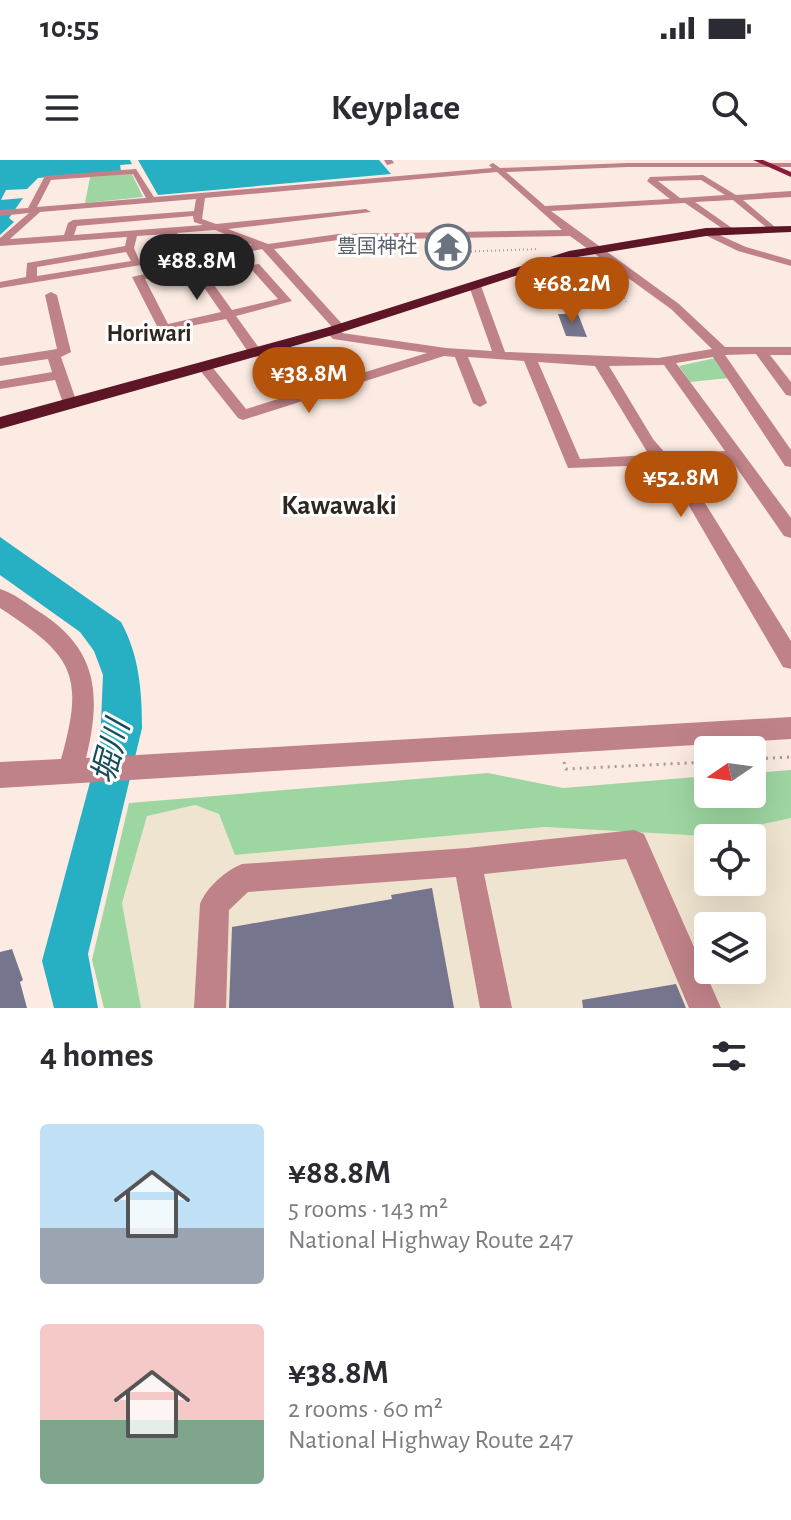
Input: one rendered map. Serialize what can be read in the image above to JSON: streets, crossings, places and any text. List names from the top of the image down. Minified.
{"districts":["Horiwari","Kawawaki"],"water":["堀川"],"places":{"temple":["豊国神社"]},"north":"left","page":{"status":"10:55","header":"Keyplace","price":["¥88.8M","¥68.2M","¥38.8M","¥52.8M"],"heading":"4 homes","list":[{"name":"¥88.8M","note":"5 rooms · 143 m² · National Highway Route 247"},{"name":"¥38.8M","note":"2 rooms · 60 m² · National Highway Route 247"}]}}
